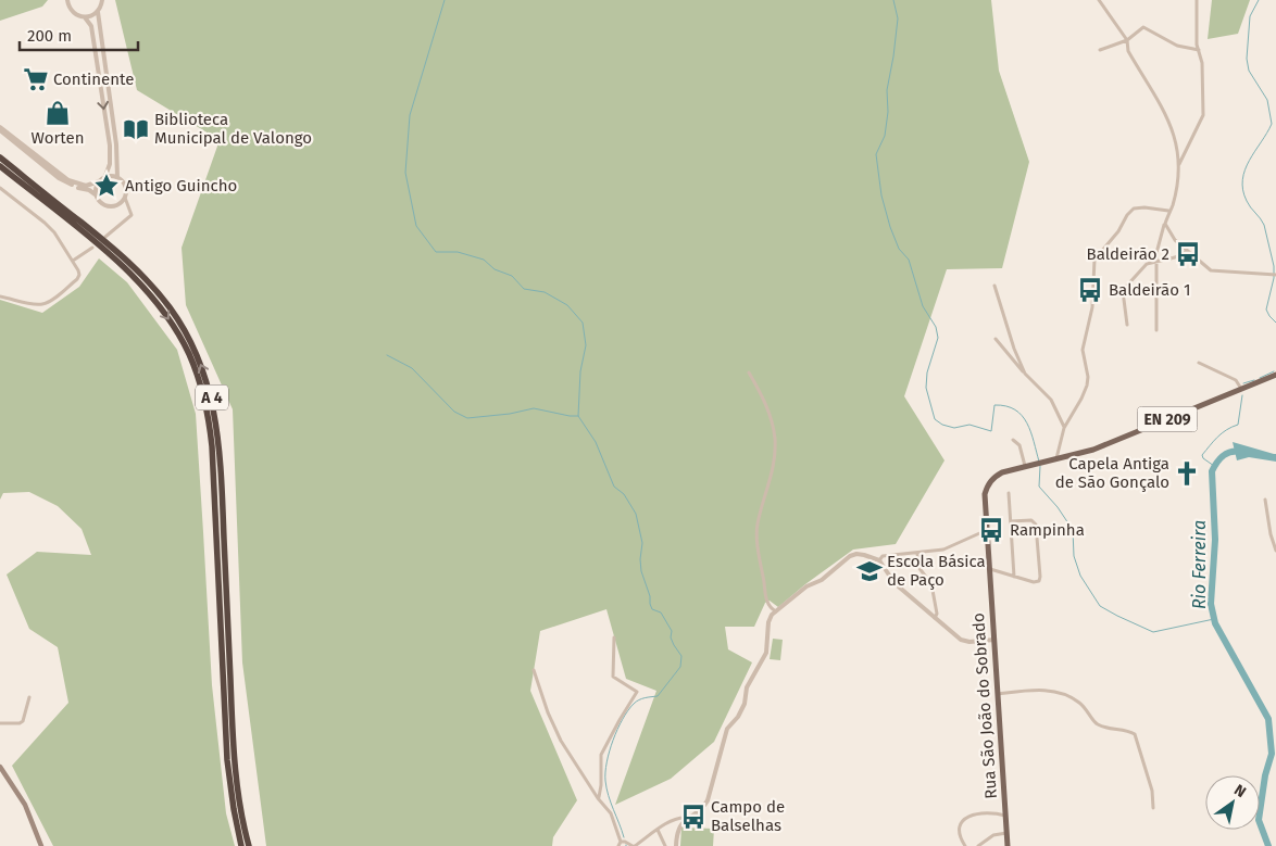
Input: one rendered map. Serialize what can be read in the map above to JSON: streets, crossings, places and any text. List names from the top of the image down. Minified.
{"streets":{"highway":["A 4"],"main road":["EN 209","Rua São João do Sobrado"]},"water":["Rio Ferreira"],"places":{"supermarket":["Continente"],"shop":["Worten"],"library":["Biblioteca Municipal de Valongo"],"place":["Antigo Guincho"],"bus stop":["Baldeirão 2","Baldeirão 1","Rampinha","Campo de Balselhas"],"church":["Capela Antiga de São Gonçalo"],"school or university":["Escola Básica de Paço"]},"scale_bar":"200 m","north":"top right"}
